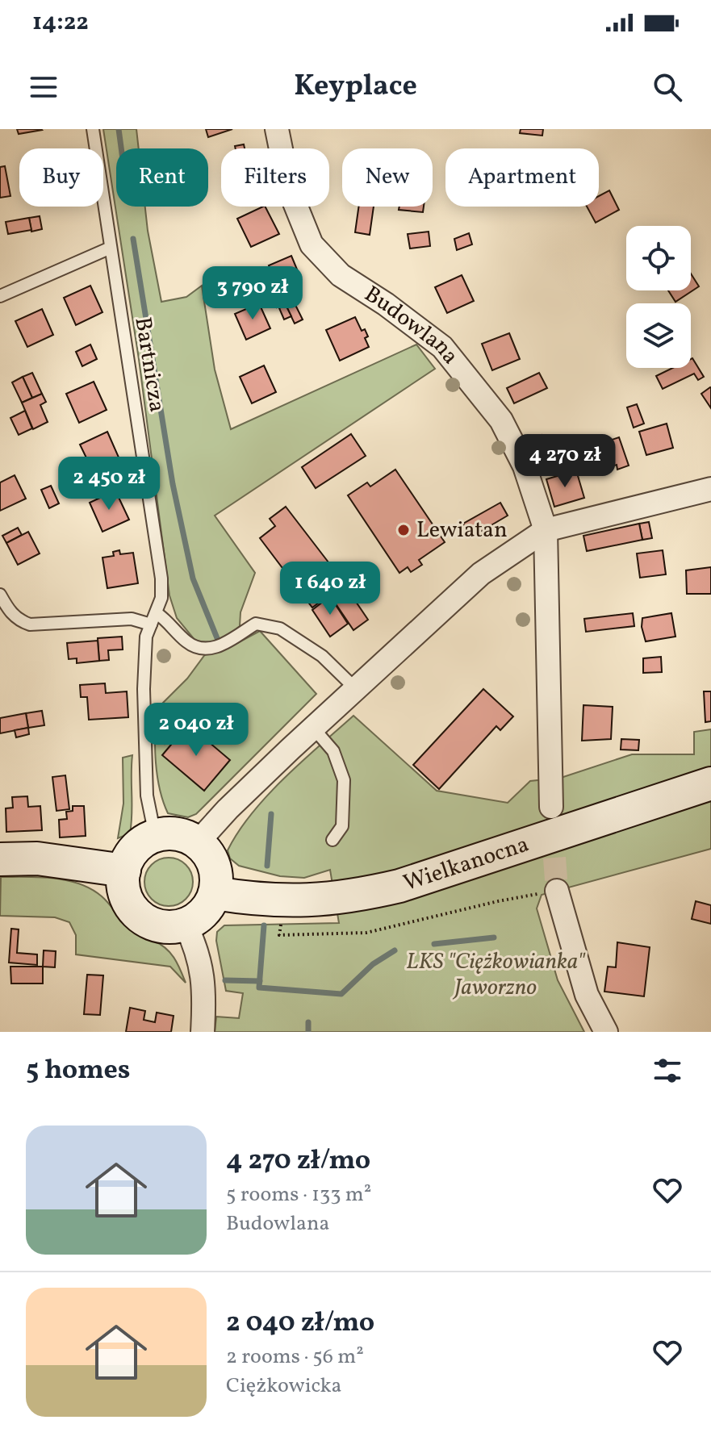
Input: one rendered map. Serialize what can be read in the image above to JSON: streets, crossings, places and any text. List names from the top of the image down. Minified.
{"streets":{"street":["Budowlana","Wielkanocna"],"lane":["Bartnicza"]},"crossings":[["Bartnicza","Wielkanocna"]],"parks":["LKS \"Ciężkowianka\" Jaworzno"],"places":["Lewiatan"],"page":{"status":"14:22","header":"Keyplace","chip":["Buy","Rent","Filters","New","Apartment"],"price":["3 790 zł","4 270 zł","2 450 zł","1 640 zł","2 040 zł"],"heading":"5 homes","list":[{"name":"4 270 zł/mo","note":"5 rooms · 133 m² · Budowlana"},{"name":"2 040 zł/mo","note":"2 rooms · 56 m² · Ciężkowicka"}]}}
